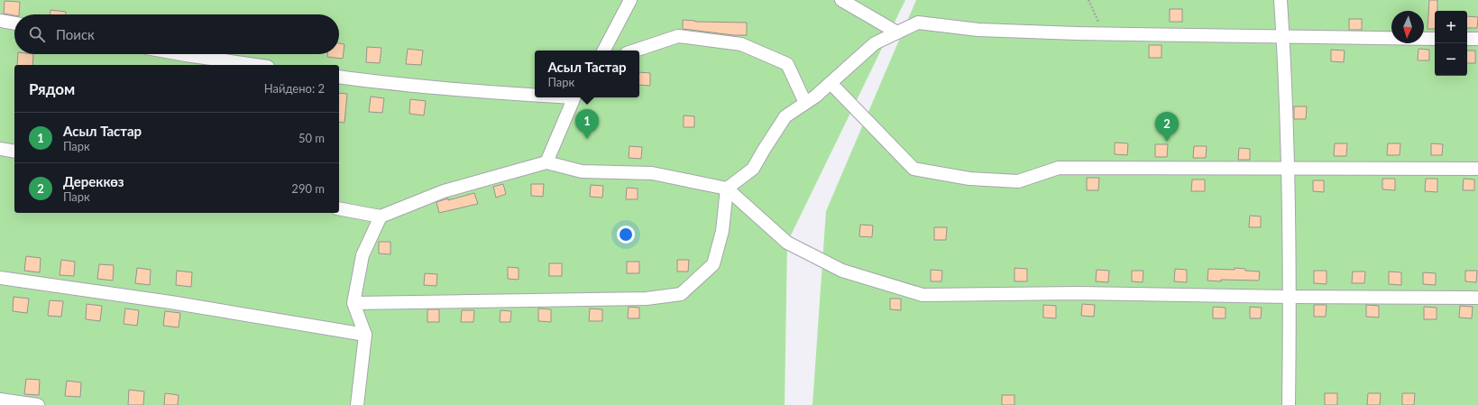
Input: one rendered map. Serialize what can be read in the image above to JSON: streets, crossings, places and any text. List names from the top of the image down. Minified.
{"north":"bottom","page":{"map_buttons":["+","−"],"search":"Поиск","popup":["Асыл Тастар","Парк"],"heading":["Рядом","Найдено: 2"],"pins":["1","2"],"list":[{"mark":"1","name":"Асыл Тастар","note":"Парк","value":"50 m"},{"mark":"2","name":"Дереккөз","note":"Парк","value":"290 m"}]}}
